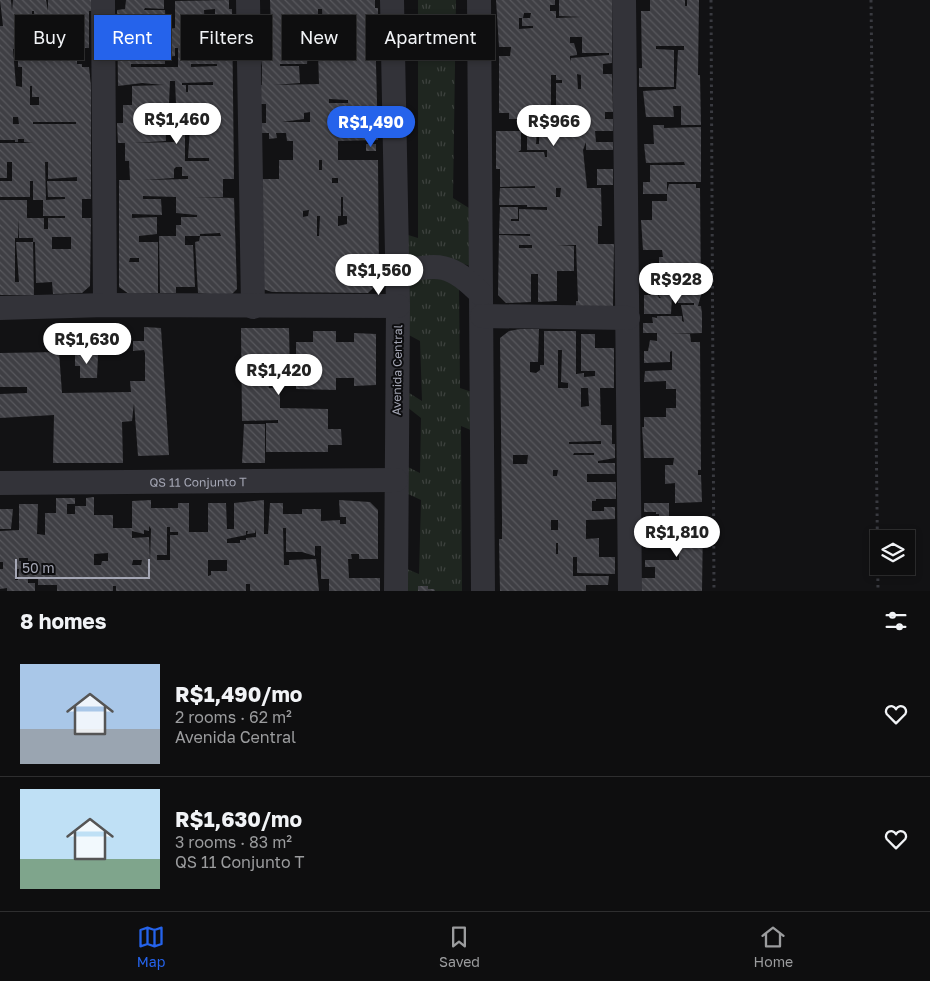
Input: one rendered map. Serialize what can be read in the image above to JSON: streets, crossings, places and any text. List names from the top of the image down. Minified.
{"streets":{"street":["Avenida Central","QS 11 Conjunto T"]},"crossings":[["Avenida Central","QS 11 Conjunto T"]],"scale_bar":"50 m","page":{"chip":["Buy","Rent","Filters","New","Apartment"],"price":["R$1,460","R$966","R$1,490","R$1,560","R$928","R$1,630","R$1,420","R$1,810"],"scale":"50 m","heading":"8 homes","list":[{"name":"R$1,490/mo","note":"2 rooms · 62 m² · Avenida Central"},{"name":"R$1,630/mo","note":"3 rooms · 83 m² · QS 11 Conjunto T"}],"tabs":["Map","Saved","Home"]}}
